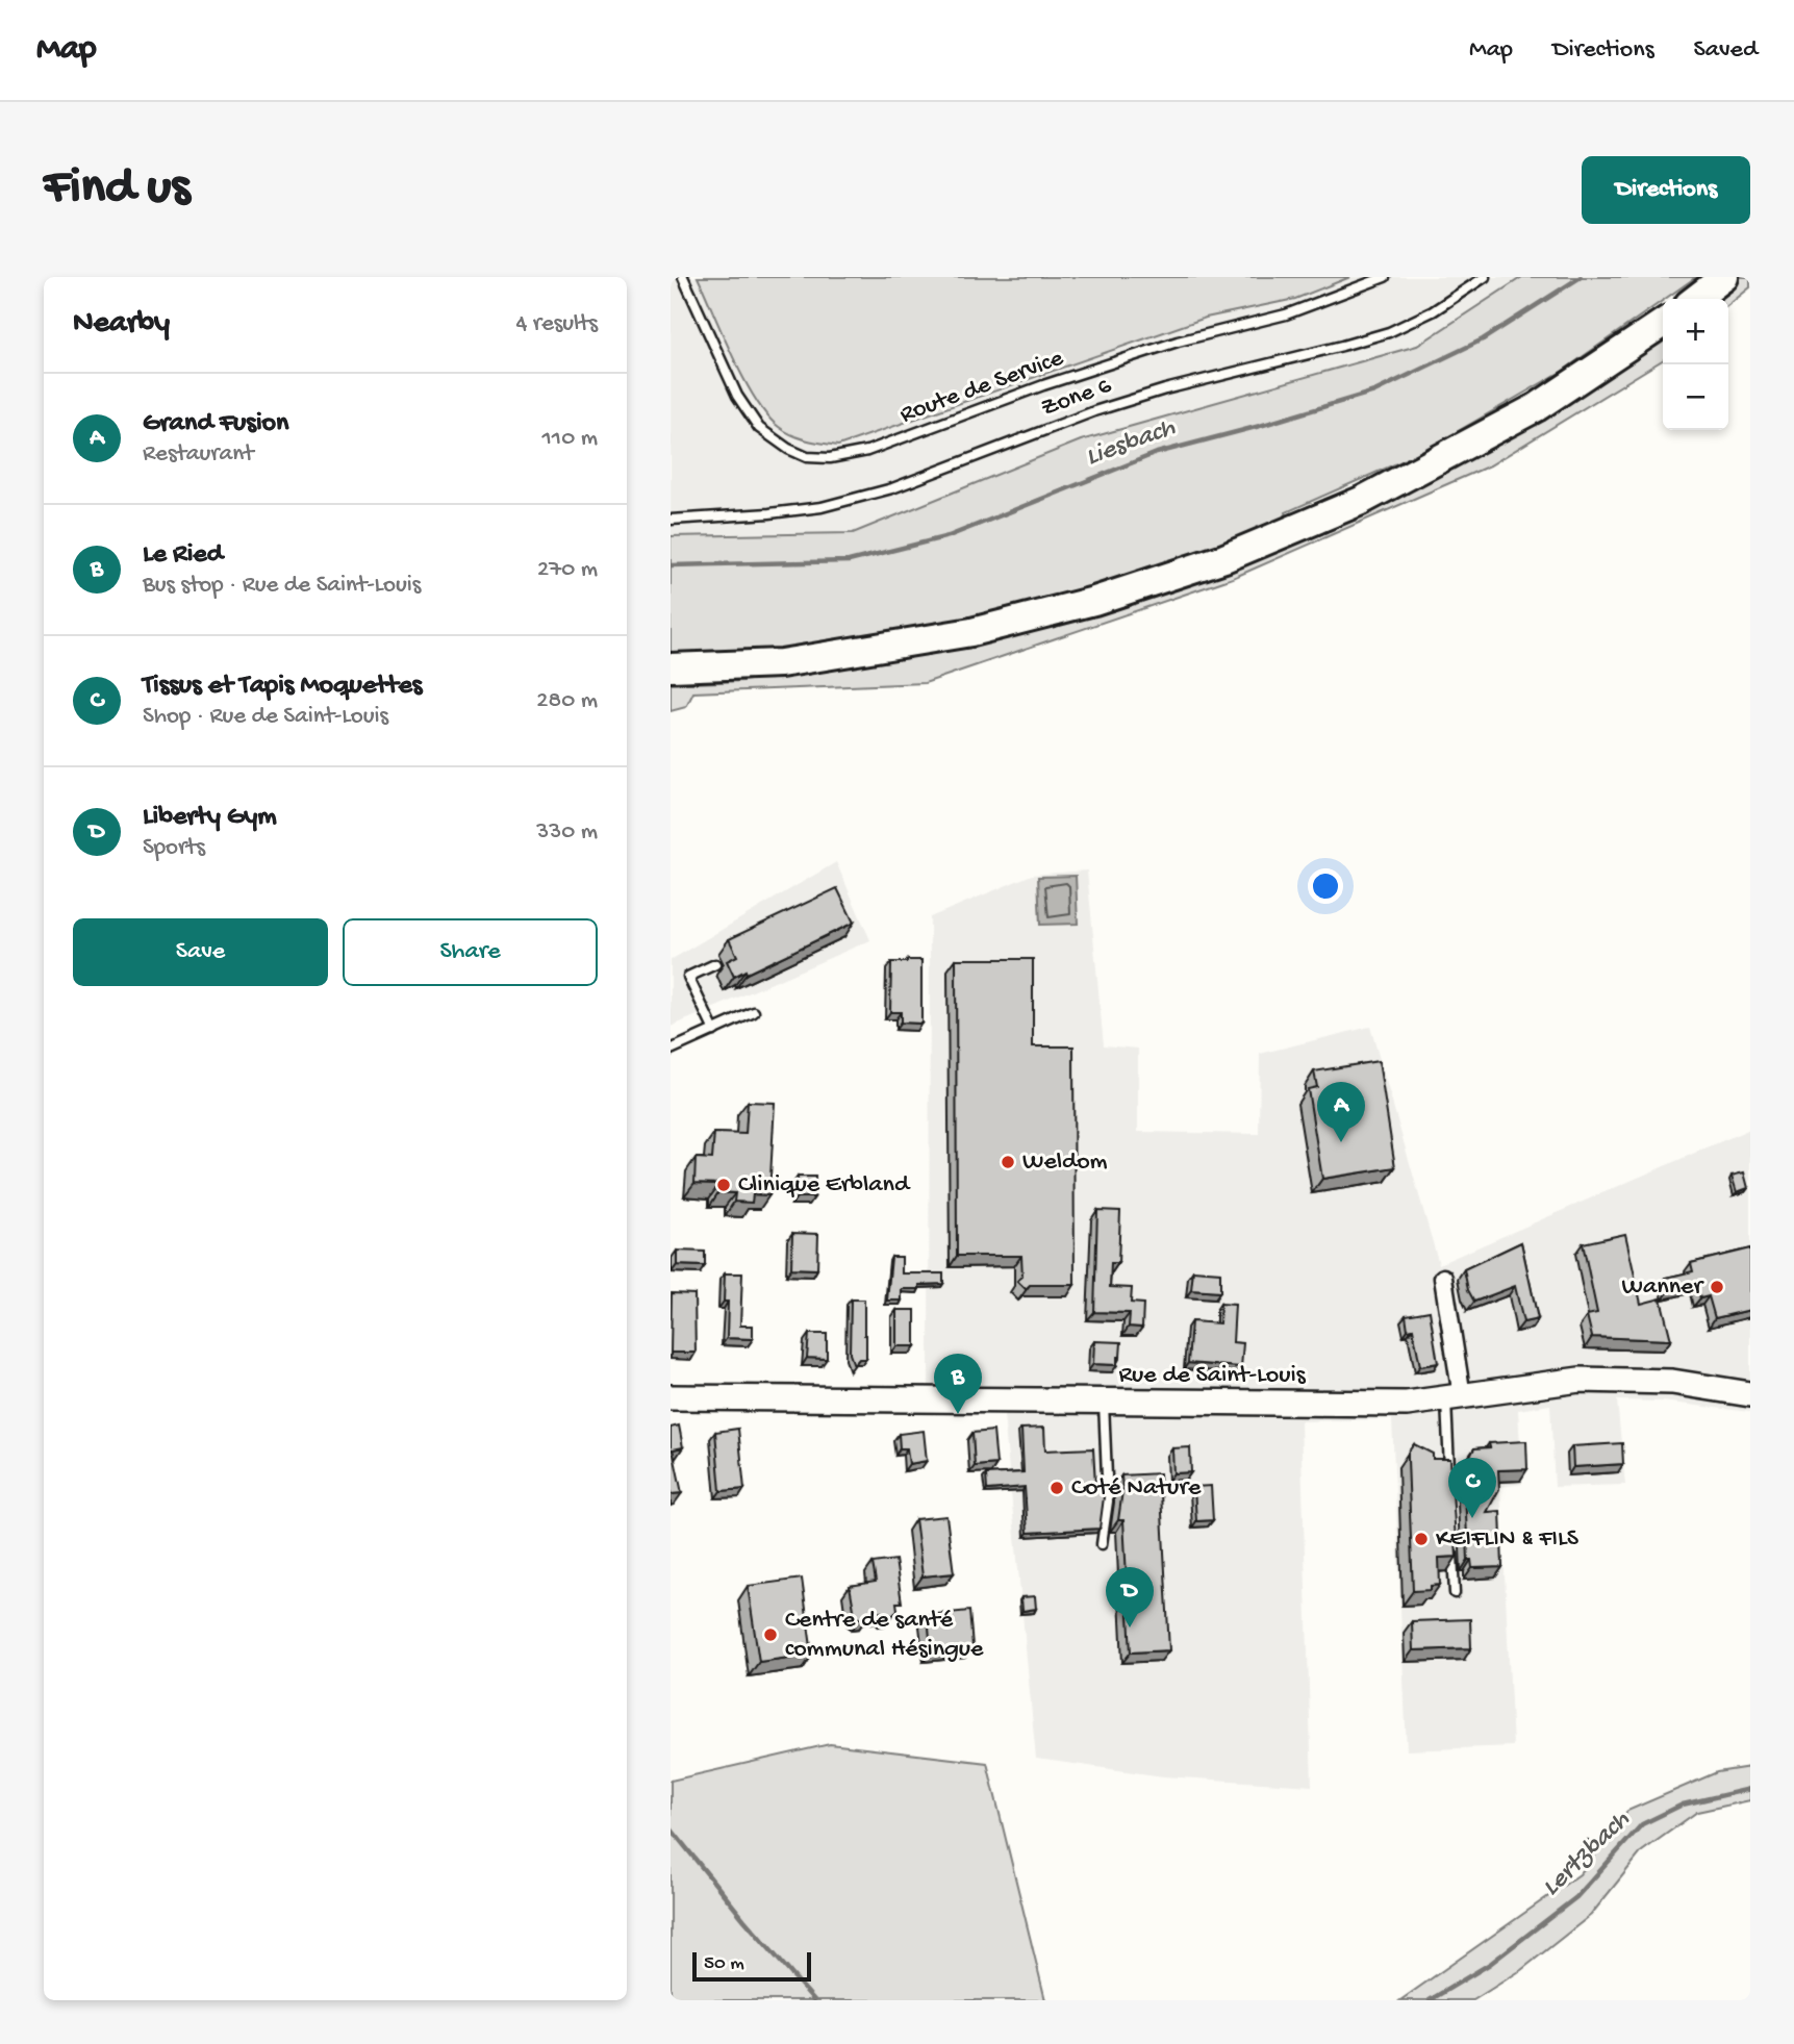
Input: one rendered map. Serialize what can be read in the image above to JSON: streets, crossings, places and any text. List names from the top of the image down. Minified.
{"streets":{"main road":["Rue de Saint-Louis"],"lane":["Route de Service","Zone 6"]},"water":["Liesbach","Lertzbach"],"places":["Weldom","Clinique Erbland","Wanner","Coté Nature","KEIFLIN & FILS","Centre de santé communal Hésingue"],"scale_bar":"50 m","page":{"header":"Map","nav":["Map","Directions","Saved"],"buttons":["Directions",["Save","Share"]],"title":"Find us","heading":["Nearby","4 results"],"map_buttons":["+","−"],"list":[{"mark":"A","name":"Grand Fusion","note":"Restaurant","value":"110 m"},{"mark":"B","name":"Le Ried","note":"Bus stop · Rue de Saint-Louis","value":"270 m"},{"mark":"C","name":"Tissus et Tapis Moquettes","note":"Shop · Rue de Saint-Louis","value":"280 m"},{"mark":"D","name":"Liberty Gym","note":"Sports","value":"330 m"}],"pins":["A","B","C","D"],"scale":"50 m"}}
